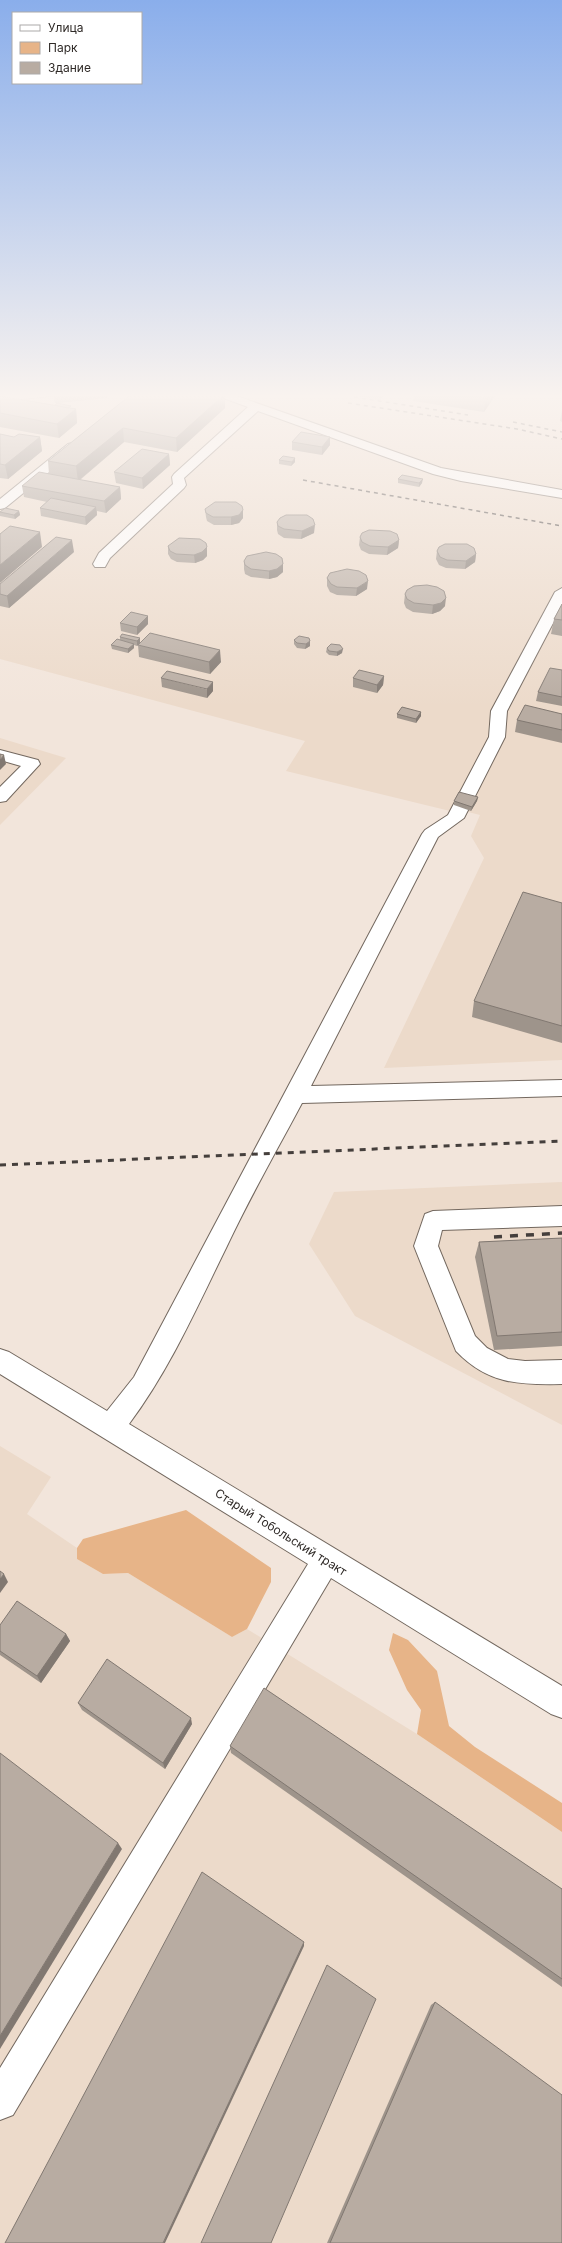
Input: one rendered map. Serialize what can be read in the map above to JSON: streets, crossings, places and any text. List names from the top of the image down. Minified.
{"streets":{"street":["Старый Тобольский тракт"]},"legend":["Улица","Парк","Здание"]}
